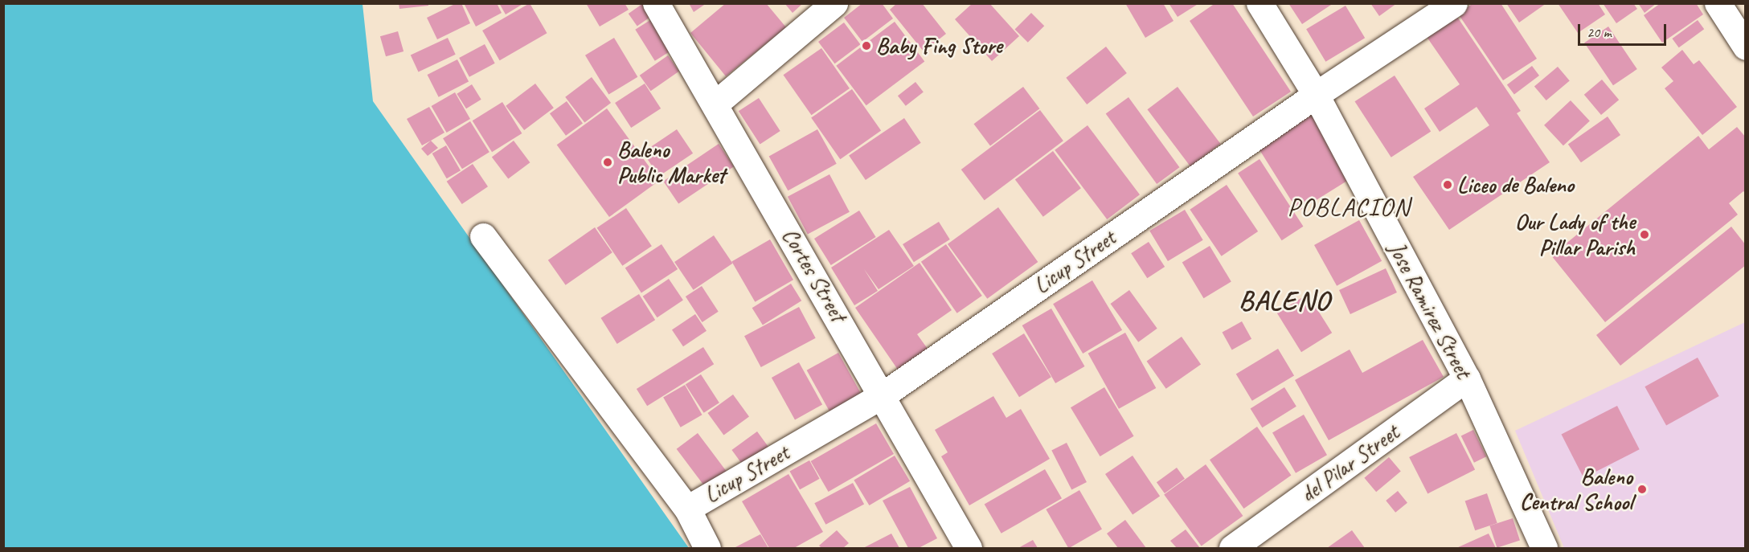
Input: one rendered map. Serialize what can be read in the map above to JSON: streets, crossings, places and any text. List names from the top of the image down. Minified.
{"streets":{"street":["Licup Street","Cortes Street","Jose Ramirez Street","del Pilar Street"]},"crossings":[["Licup Street","Cortes Street"],["Licup Street","Jose Ramirez Street"],["Jose Ramirez Street","del Pilar Street"]],"districts":["POBLACION","BALENO"],"places":["Baby Fing Store","Baleno Public Market","Liceo de Baleno","Our Lady of the Pillar Parish","Baleno Central School"],"scale_bar":"20 m"}
